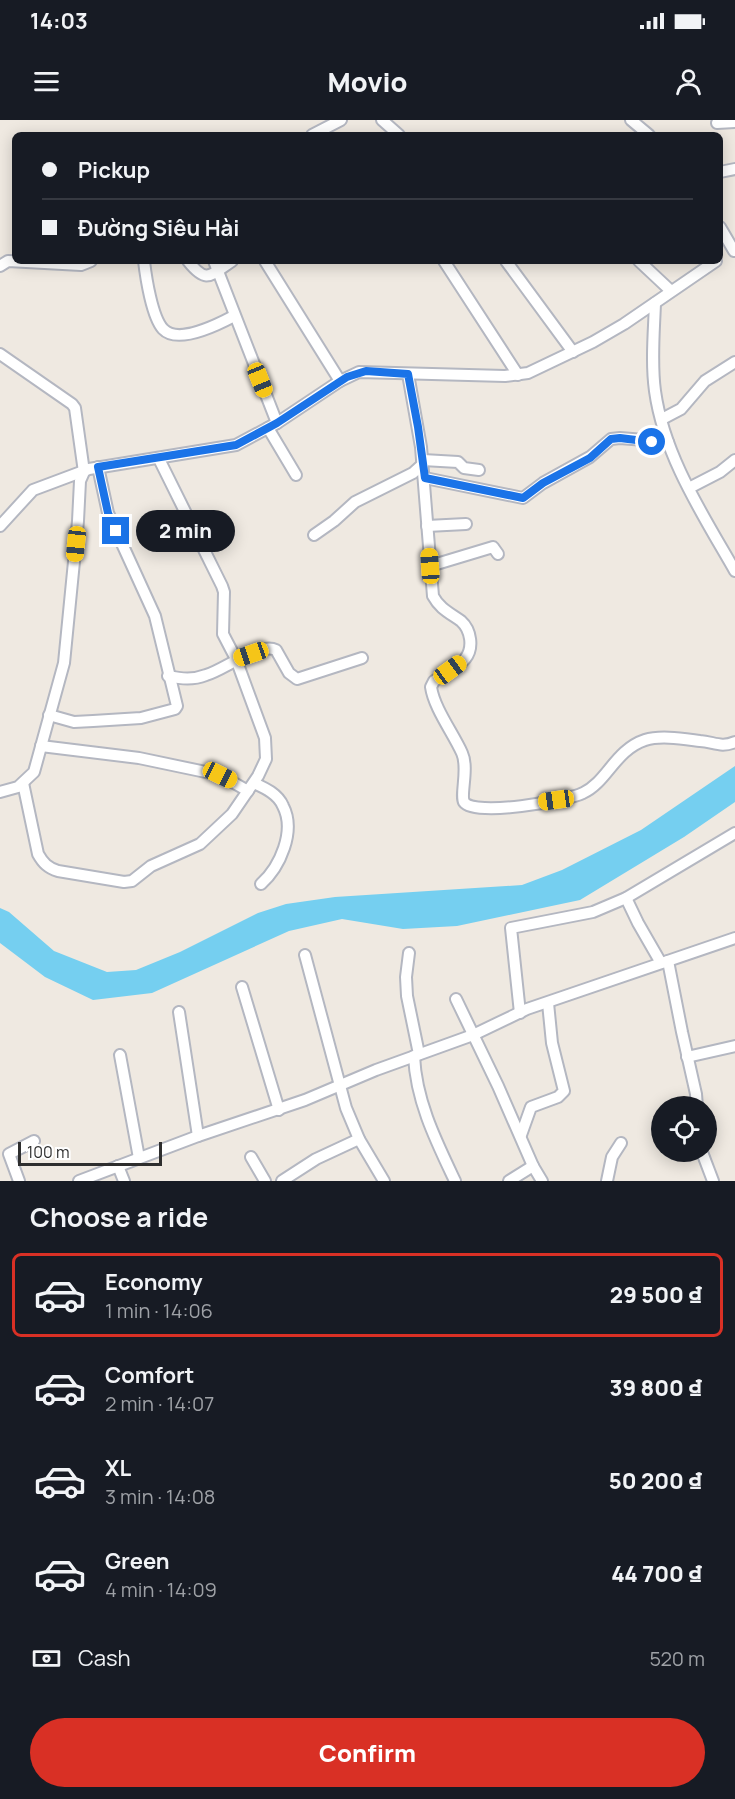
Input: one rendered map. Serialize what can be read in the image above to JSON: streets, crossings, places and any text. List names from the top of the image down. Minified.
{"scale_bar":"100 m","page":{"status":"14:03","header":"Movio","banner":["Pickup","Đường Siêu Hài"],"bubble":"2 min","scale":"100 m","heading":"Choose a ride","list":[{"name":"Economy","note":"1 min · 14:06","value":"29 500 ₫"},{"name":"Comfort","note":"2 min · 14:07","value":"39 800 ₫"},{"name":"XL","note":"3 min · 14:08","value":"50 200 ₫"},{"name":"Green","note":"4 min · 14:09","value":"44 700 ₫"}],"pay":["Cash","520 m"],"buttons":"Confirm"}}
